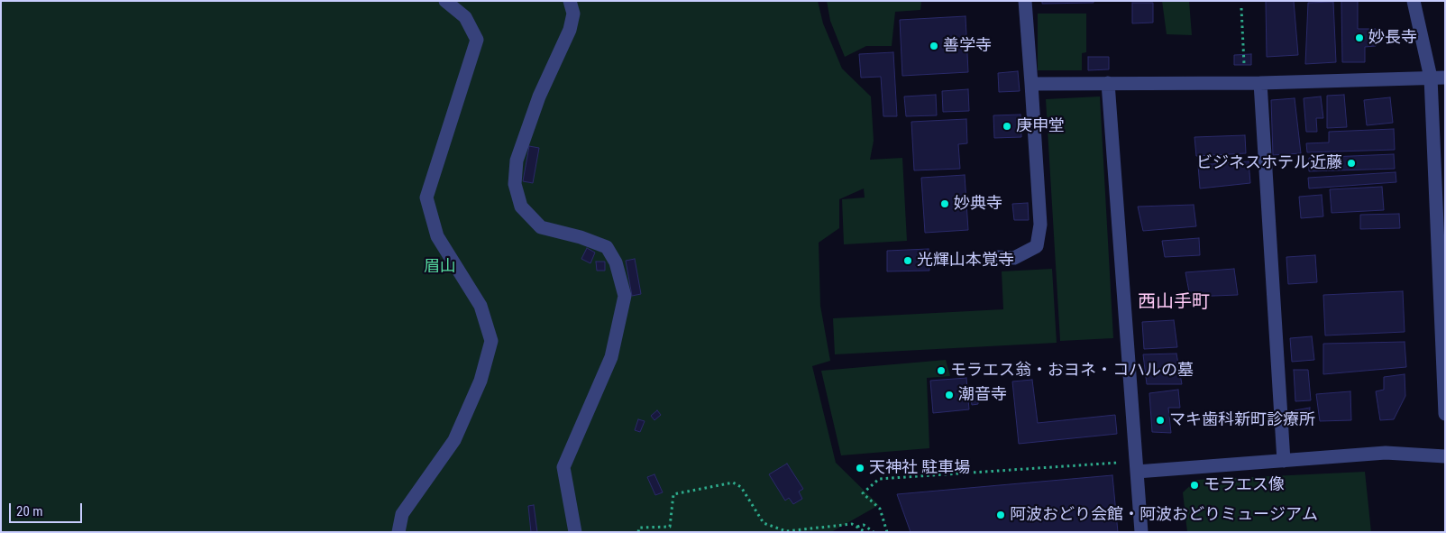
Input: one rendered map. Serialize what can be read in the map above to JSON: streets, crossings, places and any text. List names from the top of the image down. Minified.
{"districts":["西山手町"],"parks":["眉山"],"places":["妙長寺","善学寺","庚申堂","ビジネスホテル近藤","妙典寺","光輝山本覚寺","モラエス翁・おヨネ・コハルの墓","潮音寺","マキ歯科新町診療所","天神社 駐車場","モラエス像","阿波おどり会館・阿波おどりミュージアム"],"scale_bar":"20 m"}
